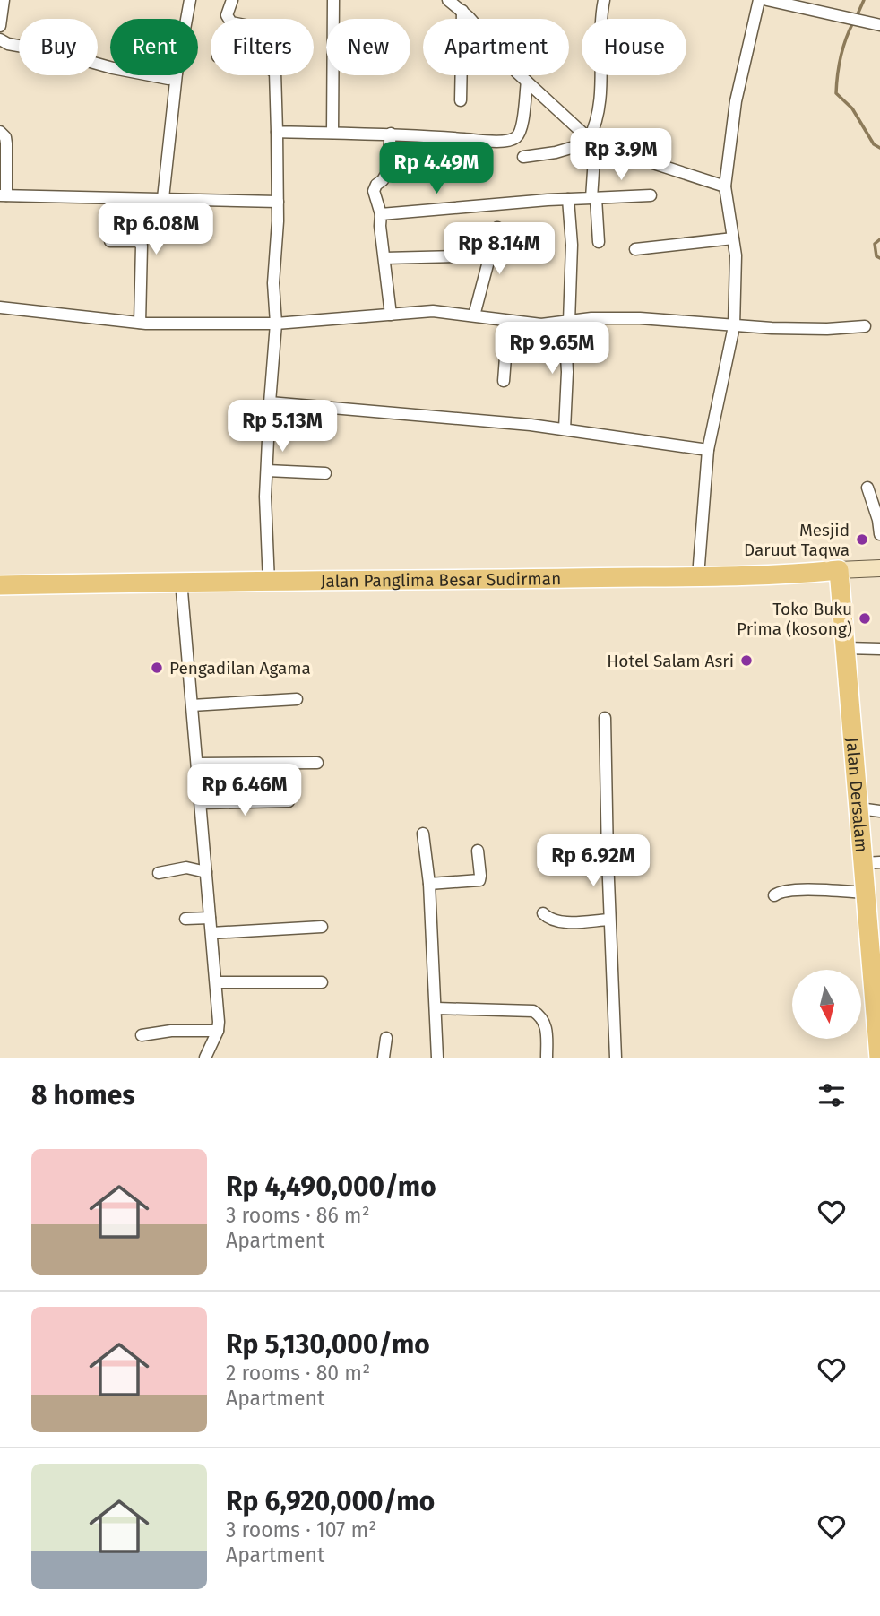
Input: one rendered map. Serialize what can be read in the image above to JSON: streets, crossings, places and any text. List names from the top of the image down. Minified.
{"streets":{"main road":["Jalan Panglima Besar Sudirman","Jalan Dersalam"]},"crossings":[["Jalan Panglima Besar Sudirman","Jalan Dersalam"]],"places":["Mesjid Daruut Taqwa","Toko Buku Prima (kosong)","Hotel Salam Asri","Pengadilan Agama"],"north":"bottom","page":{"chip":["Buy","Rent","Filters","New","Apartment","House"],"price":["Rp 3.9M","Rp 4.49M","Rp 6.08M","Rp 8.14M","Rp 9.65M","Rp 5.13M","Rp 6.46M","Rp 6.92M"],"heading":"8 homes","list":[{"name":"Rp 4,490,000/mo","note":"3 rooms · 86 m² · Apartment"},{"name":"Rp 5,130,000/mo","note":"2 rooms · 80 m² · Apartment"},{"name":"Rp 6,920,000/mo","note":"3 rooms · 107 m² · Apartment"}]}}
